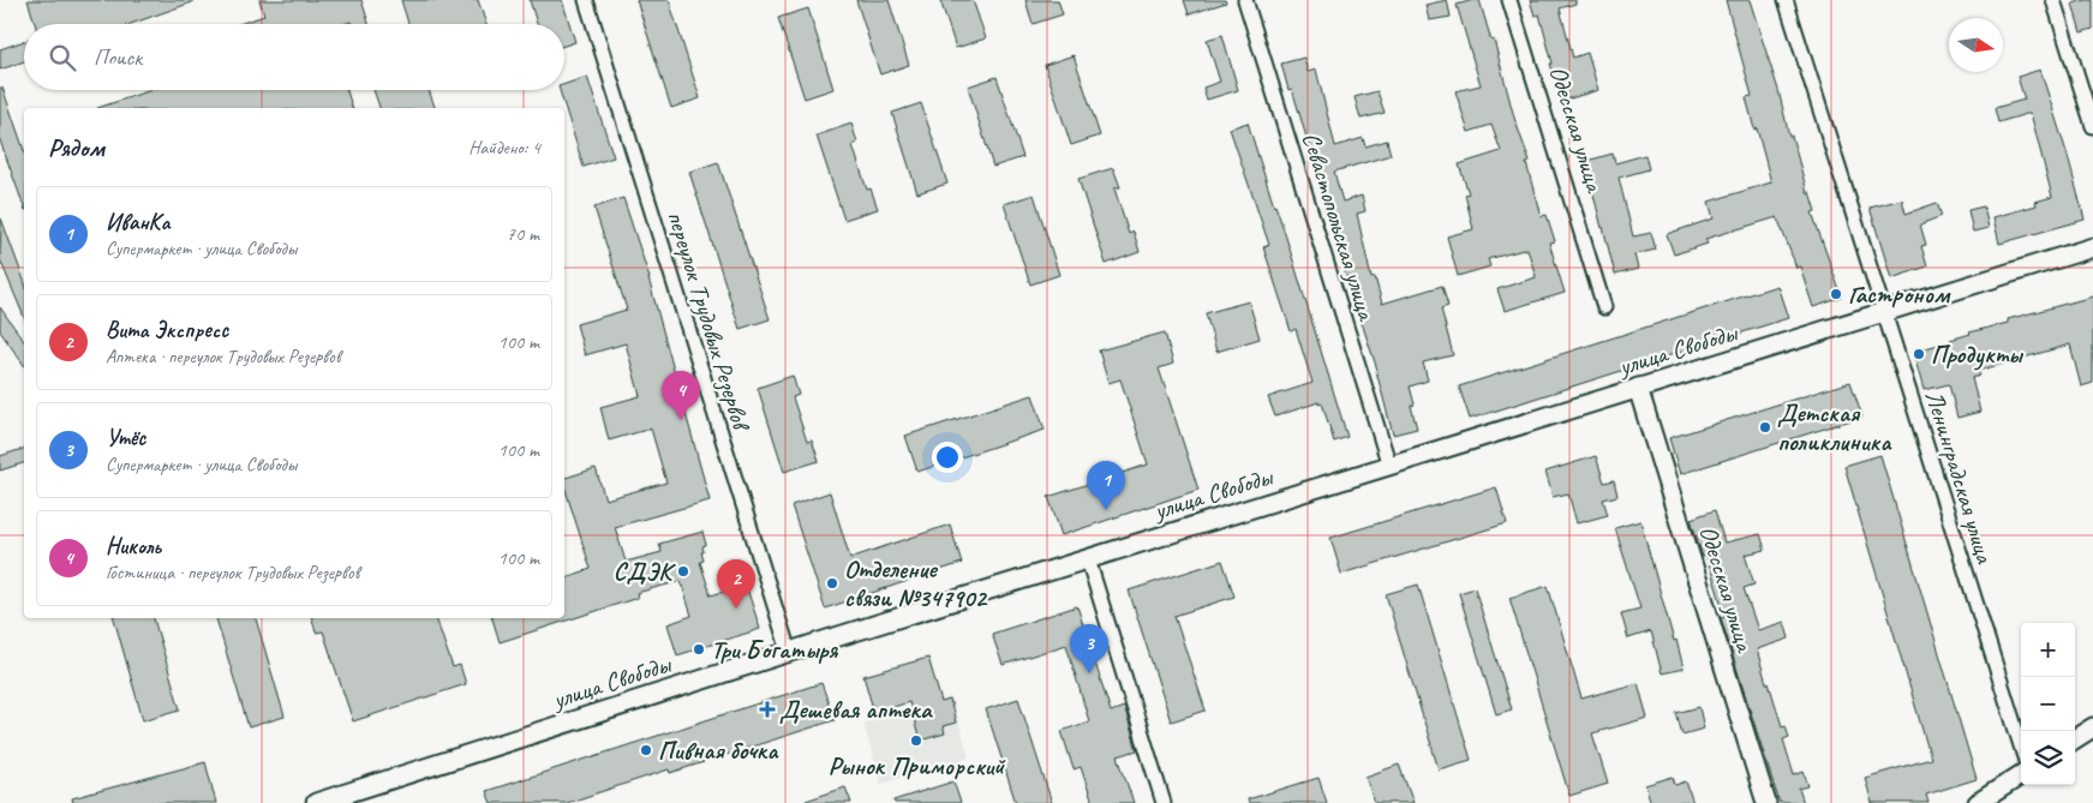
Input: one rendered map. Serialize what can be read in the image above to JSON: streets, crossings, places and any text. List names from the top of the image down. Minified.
{"streets":{"main road":["Одесская улица","улица Свободы"],"street":["Севастопольская улица","переулок Трудовых Резервов","Ленинградская улица"]},"crossings":[["Одесская улица","улица Свободы"],["Севастопольская улица","улица Свободы"],["переулок Трудовых Резервов","улица Свободы"],["улица Свободы","Ленинградская улица"]],"places":{"other":["Гастроном","Продукты","Детская поликлиника","СДЭК","Отделение связи №347902","Три Богатыря","Рынок Приморский","Пивная бочка"],"health":["Дешевая аптека"]},"north":"right","page":{"search":"Поиск","heading":["Рядом","Найдено: 4"],"list":[{"mark":"1","name":"ИванКа","note":"Супермаркет · улица Свободы","value":"70 m"},{"mark":"2","name":"Вита Экспресс","note":"Аптека · переулок Трудовых Резервов","value":"100 m"},{"mark":"3","name":"Утёс","note":"Супермаркет · улица Свободы","value":"100 m"},{"mark":"4","name":"Николь","note":"Гостиница · переулок Трудовых Резервов","value":"100 m"}],"pins":["4","1","2","3"],"map_buttons":["+","−"]}}
